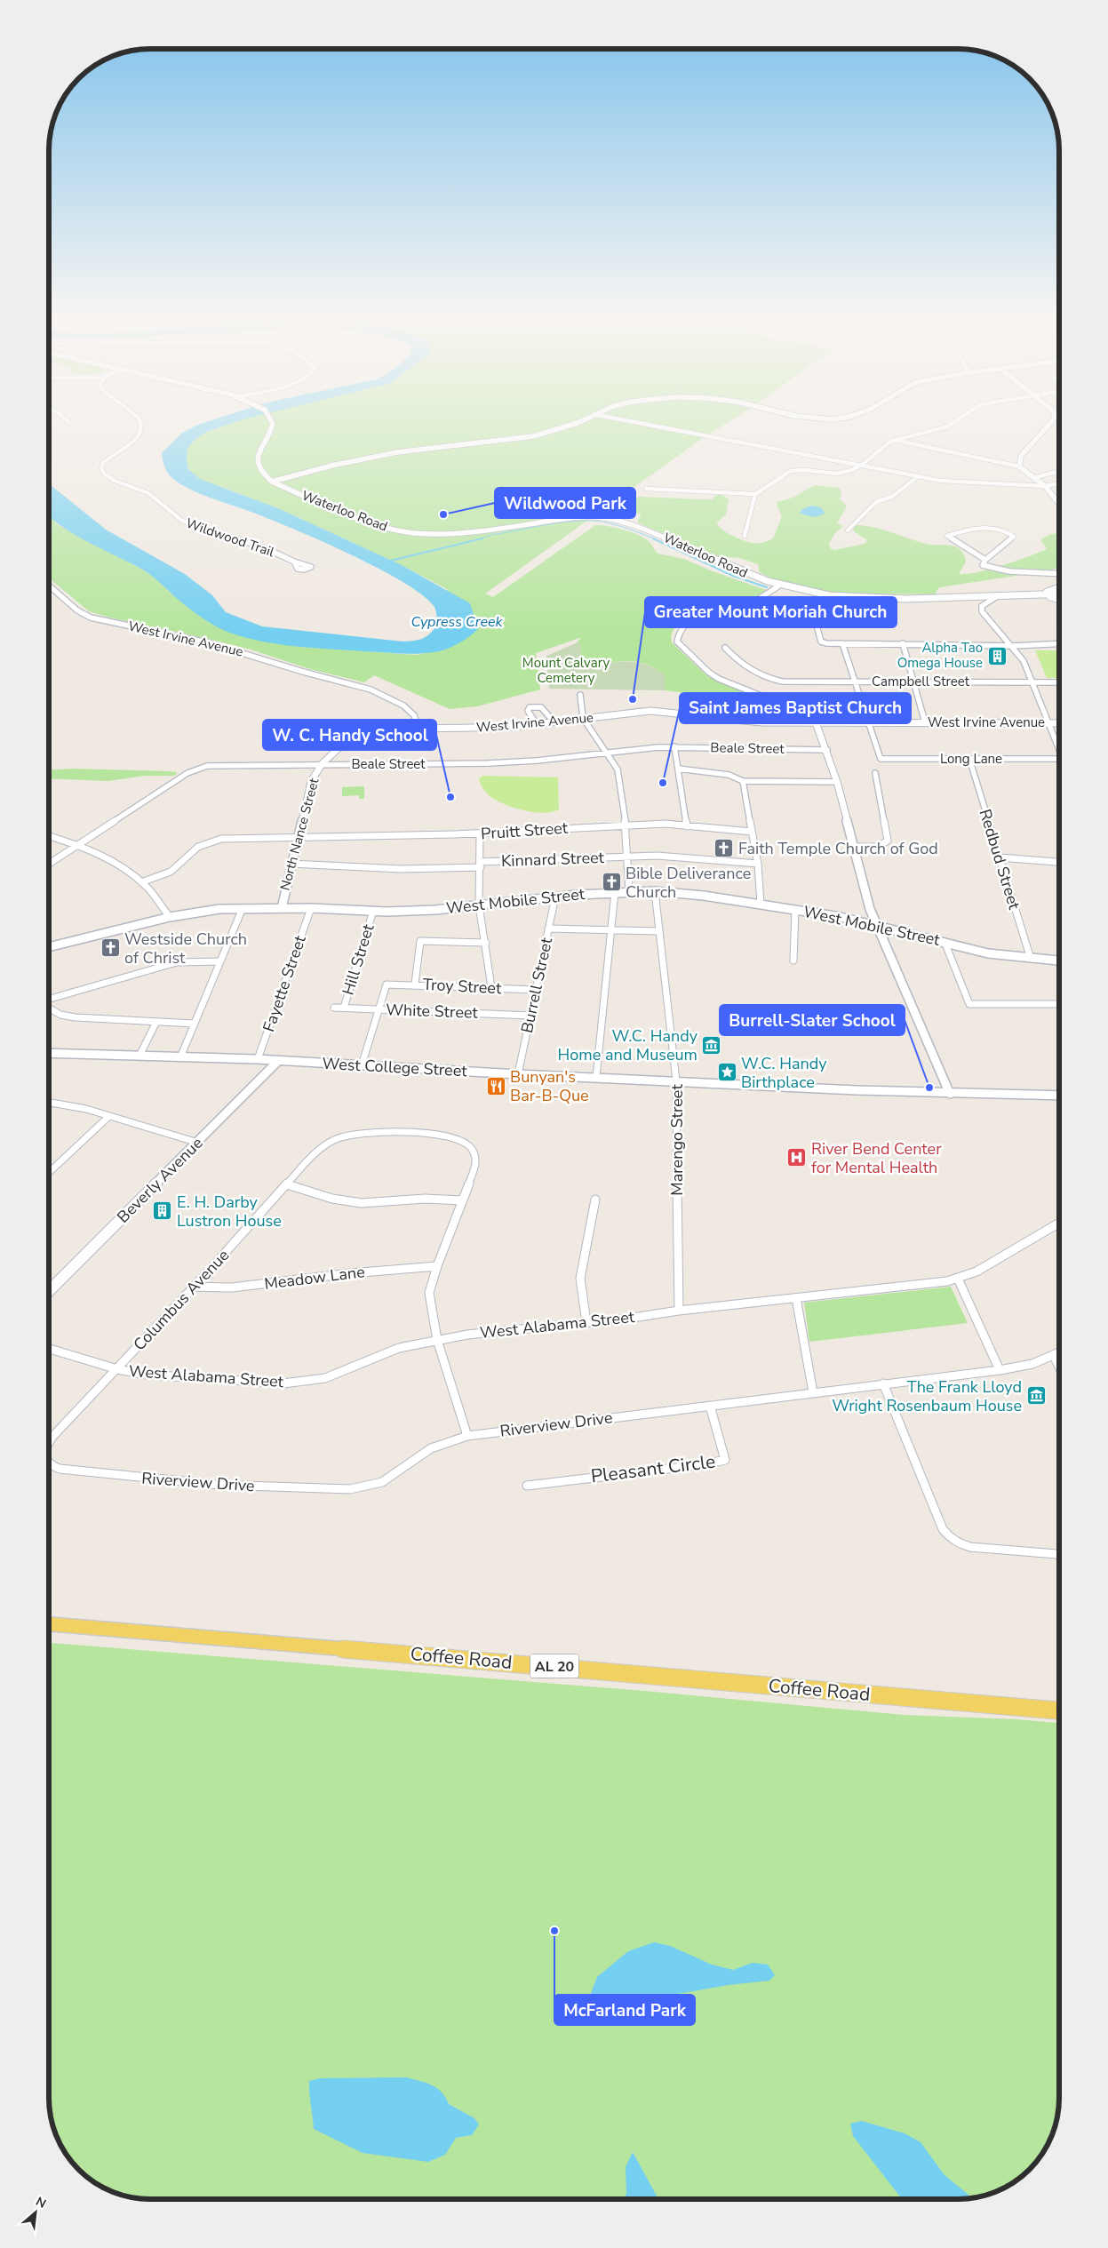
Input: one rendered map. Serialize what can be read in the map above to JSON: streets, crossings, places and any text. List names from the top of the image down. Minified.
{"streets":{"main road":["Coffee Road","AL 20"],"street":["Waterloo Road","Wildwood Trail","West Irvine Avenue","Campbell Street","Beale Street","Long Lane","Pruitt Street","North Nance Street","Kinnard Street","Redbud Street","West Mobile Street","Hill Street","Fayette Street","Burrell Street","Troy Street","White Street","West College Street","Marengo Street","Beverly Avenue","Meadow Lane","Columbus Avenue","West Alabama Street","Riverview Drive","Pleasant Circle"]},"crossings":[["West Irvine Avenue","Long Lane"],["West Irvine Avenue","North Nance Street"],["Beale Street","North Nance Street"],["Long Lane","Redbud Street"],["Pruitt Street","North Nance Street"],["North Nance Street","Kinnard Street"],["North Nance Street","West Mobile Street"],["Redbud Street","West Mobile Street"],["West Mobile Street","Hill Street"],["West Mobile Street","Fayette Street"],["West Mobile Street","Burrell Street"],["West Mobile Street","Marengo Street"],["Hill Street","White Street"],["Fayette Street","West College Street"],["Burrell Street","Troy Street"],["Burrell Street","White Street"],["Burrell Street","West College Street"],["Troy Street","White Street"],["West College Street","Marengo Street"],["West College Street","Beverly Avenue"],["Marengo Street","West Alabama Street"],["Meadow Lane","Columbus Avenue"],["Columbus Avenue","West Alabama Street"],["Columbus Avenue","Riverview Drive"],["Riverview Drive","Pleasant Circle"]],"water":["Cypress Creek"],"parks":["Mount Calvary Cemetery"],"places":{"other":["Wildwood Park","Greater Mount Moriah Church","Saint James Baptist Church","W. C. Handy School","Burrell-Slater School","McFarland Park"],"building":["Alpha Tao Omega House","E. H. Darby Lustron House"],"church":["Faith Temple Church of God","Bible Deliverance Church","Westside Church of Christ"],"museum":["W.C. Handy Home and Museum","The Frank Lloyd Wright Rosenbaum House"],"place":["W.C. Handy Birthplace"],"restaurant":["Bunyan's Bar-B-Que"],"hospital":["River Bend Center for Mental Health"]},"north":"top right"}
